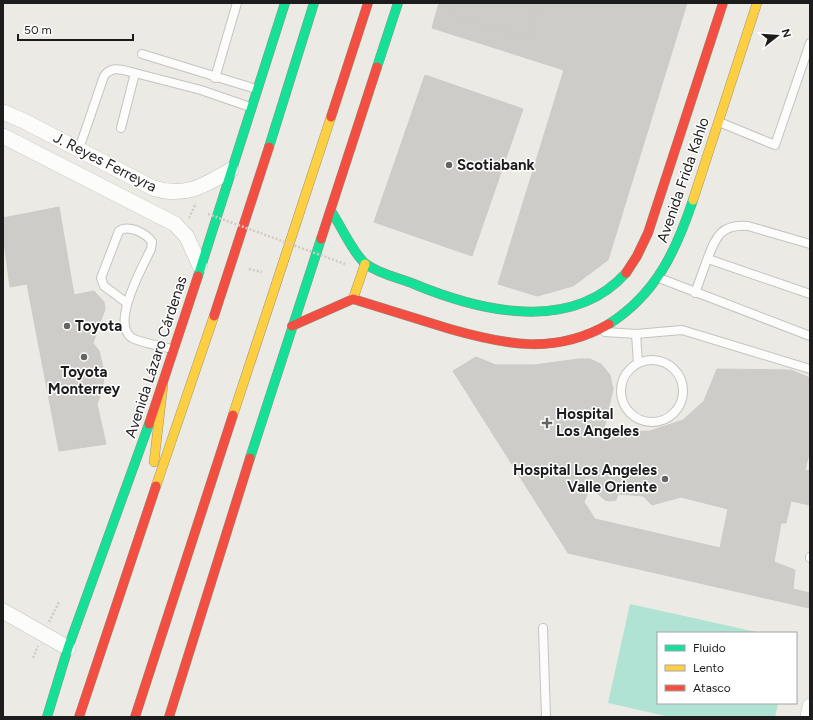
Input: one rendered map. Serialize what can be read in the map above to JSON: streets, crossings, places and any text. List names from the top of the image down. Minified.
{"streets":{"main road":["Avenida Frida Kahlo","Avenida Lázaro Cárdenas"],"street":["J. Reyes Ferreyra"]},"crossings":[["J. Reyes Ferreyra","Avenida Lázaro Cárdenas"]],"places":{"other":["Scotiabank","Toyota","Toyota Monterrey","Hospital Los Angeles Valle Oriente"],"health":["Hospital Los Angeles"]},"legend":["Fluido","Lento","Atasco"],"scale_bar":"50 m","north":"right"}
